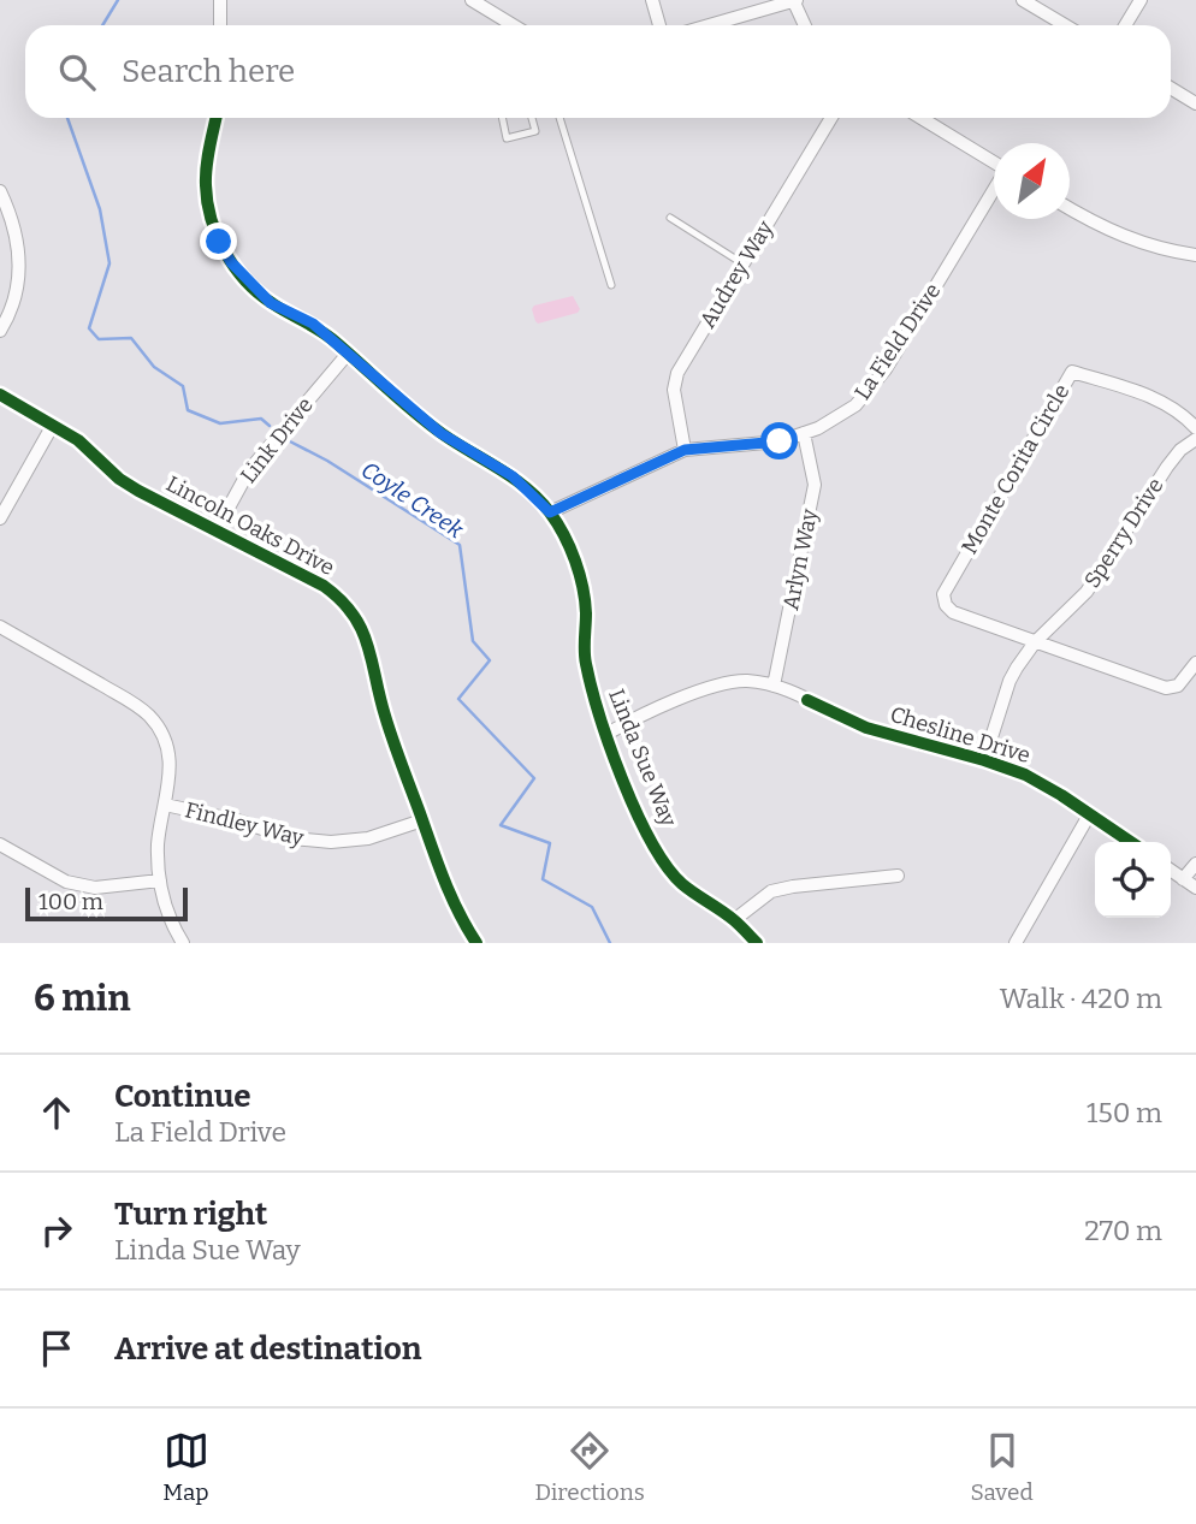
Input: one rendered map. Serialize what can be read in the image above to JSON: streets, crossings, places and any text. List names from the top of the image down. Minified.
{"streets":{"street":["Audrey Way","La Field Drive","Link Drive","Monte Corita Circle","Lincoln Oaks Drive","Sperry Drive","Arlyn Way","Chesline Drive","Linda Sue Way","Findley Way"]},"crossings":[["Audrey Way","La Field Drive"],["La Field Drive","Arlyn Way"],["La Field Drive","Linda Sue Way"],["Link Drive","Lincoln Oaks Drive"],["Link Drive","Linda Sue Way"],["Monte Corita Circle","Sperry Drive"],["Lincoln Oaks Drive","Findley Way"],["Sperry Drive","Chesline Drive"],["Arlyn Way","Chesline Drive"],["Chesline Drive","Linda Sue Way"]],"water":["Coyle Creek"],"scale_bar":"100 m","north":"top right","page":{"search":"Search here","scale":"100 m","heading":["6 min","Walk · 420 m"],"list":[["Continue","La Field Drive","150 m"],["Turn right","Linda Sue Way","270 m"],"Arrive at destination"],"nav":["Map","Directions","Saved"]}}
